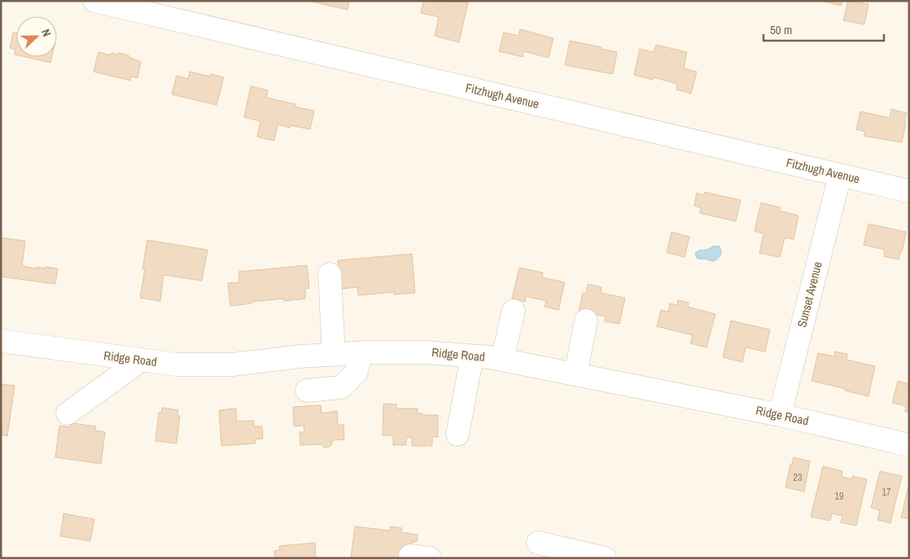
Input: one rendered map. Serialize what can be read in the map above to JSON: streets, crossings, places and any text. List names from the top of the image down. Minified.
{"streets":{"street":["Fitzhugh Avenue","Sunset Avenue","Ridge Road"]},"crossings":[["Fitzhugh Avenue","Sunset Avenue"],["Sunset Avenue","Ridge Road"]],"house_numbers":["23","17","19"],"scale_bar":"50 m","north":"right"}
